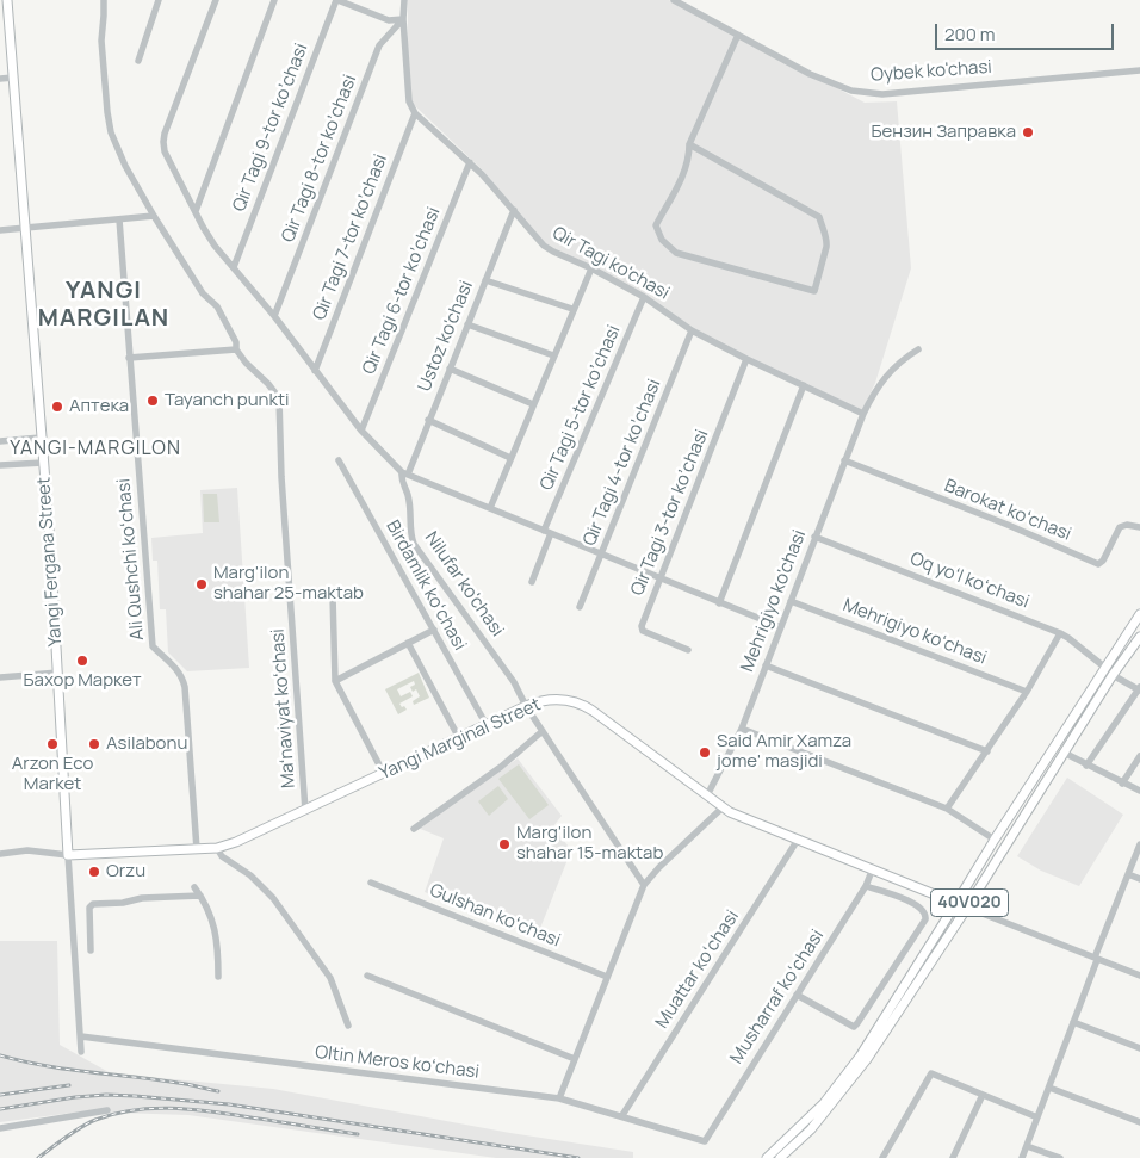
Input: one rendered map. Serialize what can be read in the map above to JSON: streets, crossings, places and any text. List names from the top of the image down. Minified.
{"streets":{"main road":["Yangi Fergana Street","Yangi Marginal Street","40V020"],"street":["Oybek ko'chasi","Qir Tagi 9-tor koʼchasi","Qir Tagi 8-tor koʼchasi","Qir Tagi 7-tor koʼchasi","Qir Tagi ko'chasi","Qir Tagi 6-tor koʼchasi","Ustoz ko'chasi","Qir Tagi 5-tor koʼchasi","Qir Tagi 4-tor koʼchasi","Barokat koʻchasi","Qir Tagi 3-tor koʼchasi","Ali Qushchi koʻchasi","Oq yoʻl koʻchasi","Nilufar ko'chasi","Birdamlik koʻchasi","Mehrigiyo ko'chasi","Mehrigiyo koʻchasi","Maʻnaviyat koʻchasi","Gulshan koʻchasi","Muattar koʻchasi","Musharraf koʻchasi","Oltin Meros koʻchasi"]},"crossings":[["Qir Tagi 7-tor koʼchasi","Qir Tagi ko'chasi"],["Qir Tagi ko'chasi","Qir Tagi 6-tor koʼchasi"],["Qir Tagi ko'chasi","Ustoz ko'chasi"],["Qir Tagi ko'chasi","Qir Tagi 5-tor koʼchasi"],["Qir Tagi ko'chasi","Qir Tagi 4-tor koʼchasi"],["Qir Tagi ko'chasi","Qir Tagi 3-tor koʼchasi"],["Qir Tagi ko'chasi","Mehrigiyo ko'chasi"],["Ustoz ko'chasi","Nilufar ko'chasi"],["Barokat koʻchasi","Mehrigiyo ko'chasi"],["Ali Qushchi koʻchasi","Yangi Marginal Street"],["Yangi Fergana Street","Yangi Marginal Street"],["Yangi Fergana Street","Oltin Meros koʻchasi"],["Oq yoʻl koʻchasi","Mehrigiyo ko'chasi"],["Oq yoʻl koʻchasi","40V020"],["Nilufar ko'chasi","Yangi Marginal Street"],["Birdamlik koʻchasi","Yangi Marginal Street"],["Mehrigiyo ko'chasi","Mehrigiyo koʻchasi"],["Mehrigiyo ko'chasi","Yangi Marginal Street"],["Maʻnaviyat koʻchasi","Yangi Marginal Street"],["Yangi Marginal Street","40V020"],["Yangi Marginal Street","Muattar koʻchasi"],["Yangi Marginal Street","Musharraf koʻchasi"],["Muattar koʻchasi","Oltin Meros koʻchasi"],["Musharraf koʻchasi","Oltin Meros koʻchasi"]],"districts":["YANGI MARGILAN","YANGI-MARGILON"],"places":["Бензин Заправка","Tayanch punkti","Аптека","Marg'ilon shahar 25-maktab","Бахор Маркет","Arzon Eco Market","Asilabonu","Said Amir Xamza jome' masjidi","Marg'ilon shahar 15-maktab","Orzu"],"scale_bar":"200 m"}
